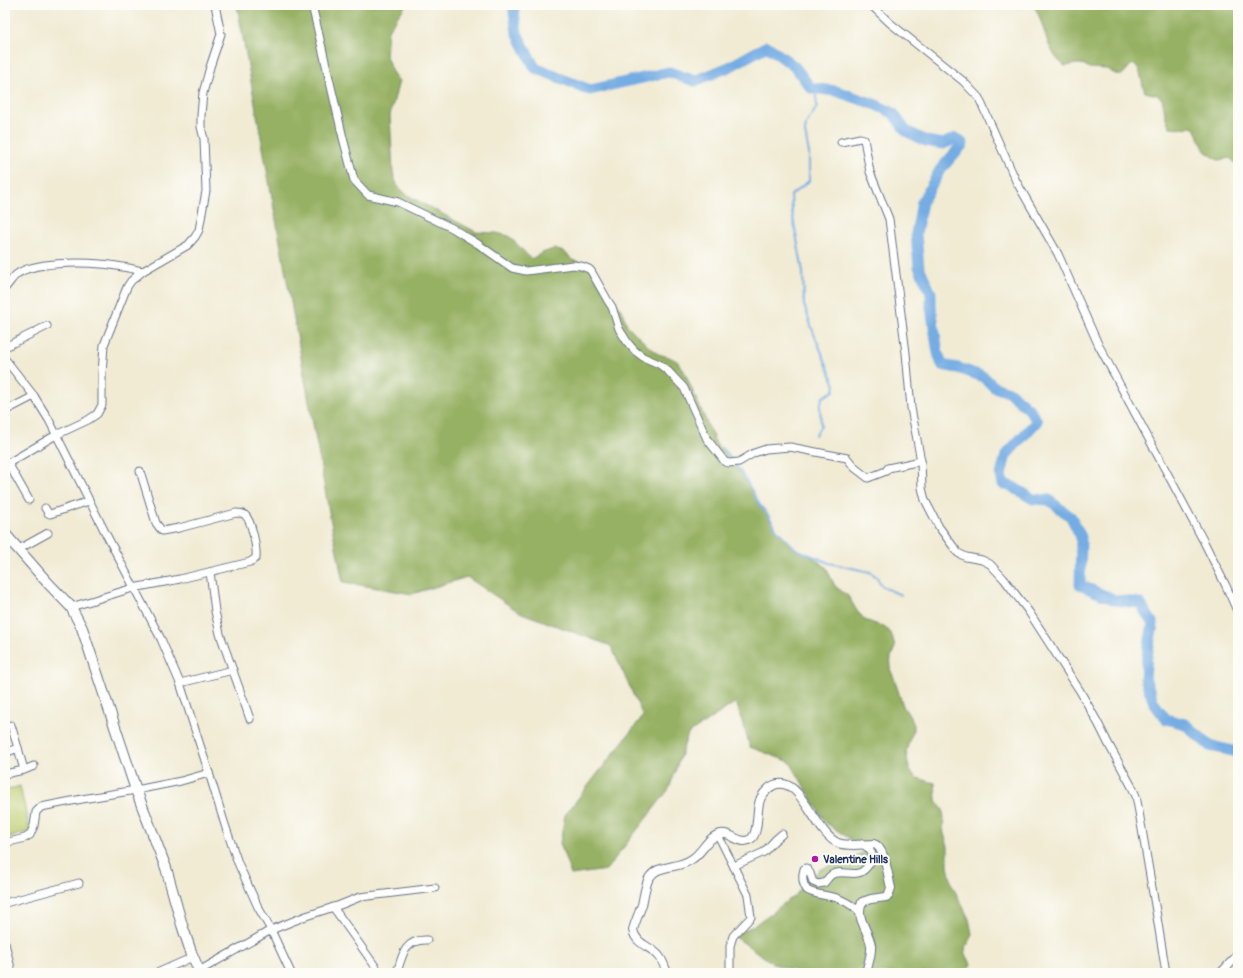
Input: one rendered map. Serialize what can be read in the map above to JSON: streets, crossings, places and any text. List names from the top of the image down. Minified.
{"places":["Valentine Hills"]}
